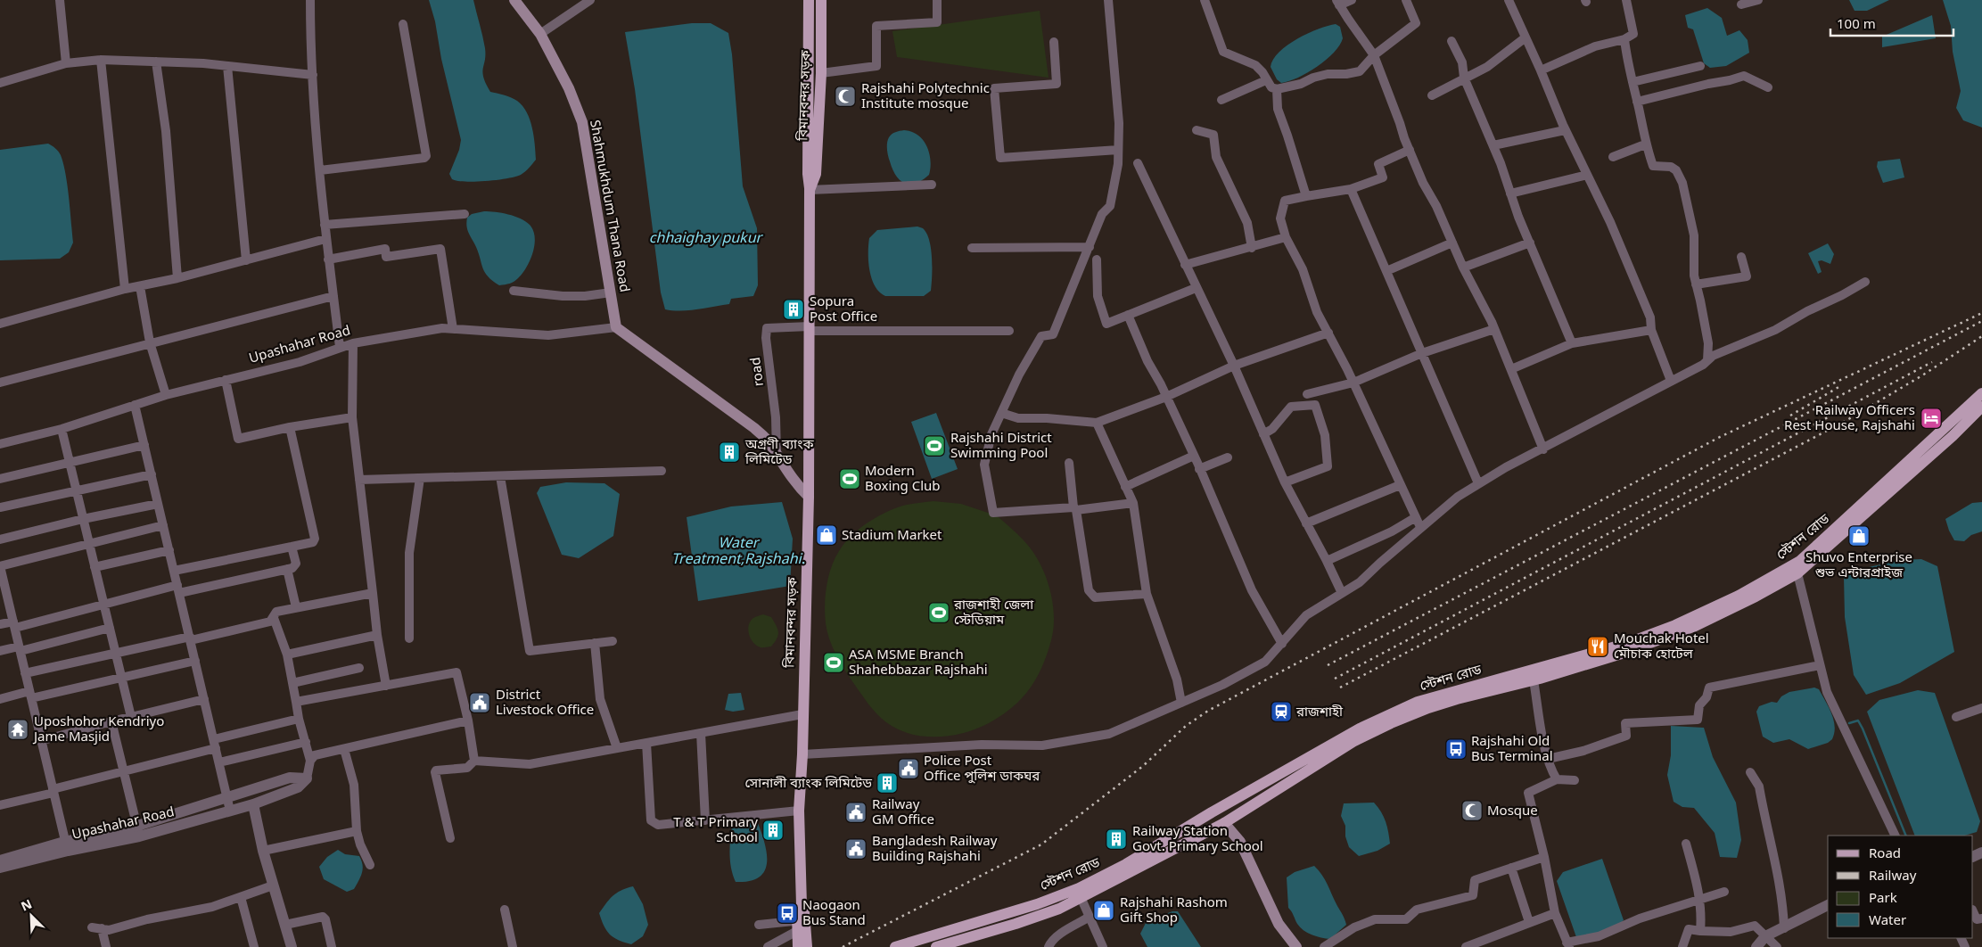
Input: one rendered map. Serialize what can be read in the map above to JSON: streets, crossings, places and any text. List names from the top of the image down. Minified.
{"streets":{"main road":["বিমানবন্দর সড়ক","Shahmukhdum Thana Road","স্টেশন রোড"],"street":["Upashahar Road","road"]},"crossings":[["বিমানবন্দর সড়ক","road"],["Shahmukhdum Thana Road","Upashahar Road"]],"water":["chhaighay pukur","Water Treatment,Rajshahi."],"places":{"mosque":["Rajshahi Polytechnic Institute mosque","Mosque"],"building":["Sopura Post Office","অগ্রণী ব্যাংক লিমিটেড","সোনালী ব্যাংক লিমিটেড","T & T Primary School","Railway Station Govt. Primary School"],"hotel":["Railway Officers Rest House, Rajshahi"],"sports":["Rajshahi District Swimming Pool","Modern Boxing Club","রাজশাহী জেলা স্টেডিয়াম","ASA MSME Branch Shahebbazar Rajshahi"],"shop":["Stadium Market","Shuvo Enterprise শুভ এন্টারপ্রাইজ","Rajshahi Rashom Gift Shop"],"restaurant":["Mouchak Hotel মৌচাক হোটেল"],"public building":["District Livestock Office","Police Post Office পুলিশ ডাকঘর","Railway GM Office","Bangladesh Railway Building Rajshahi"],"station":["রাজশাহী"],"temple":["Uposhohor Kendriyo Jame Masjid"],"bus stop":["Rajshahi Old Bus Terminal","Naogaon Bus Stand"]},"legend":["Road","Railway","Park","Water"],"scale_bar":"100 m","north":"top left"}
